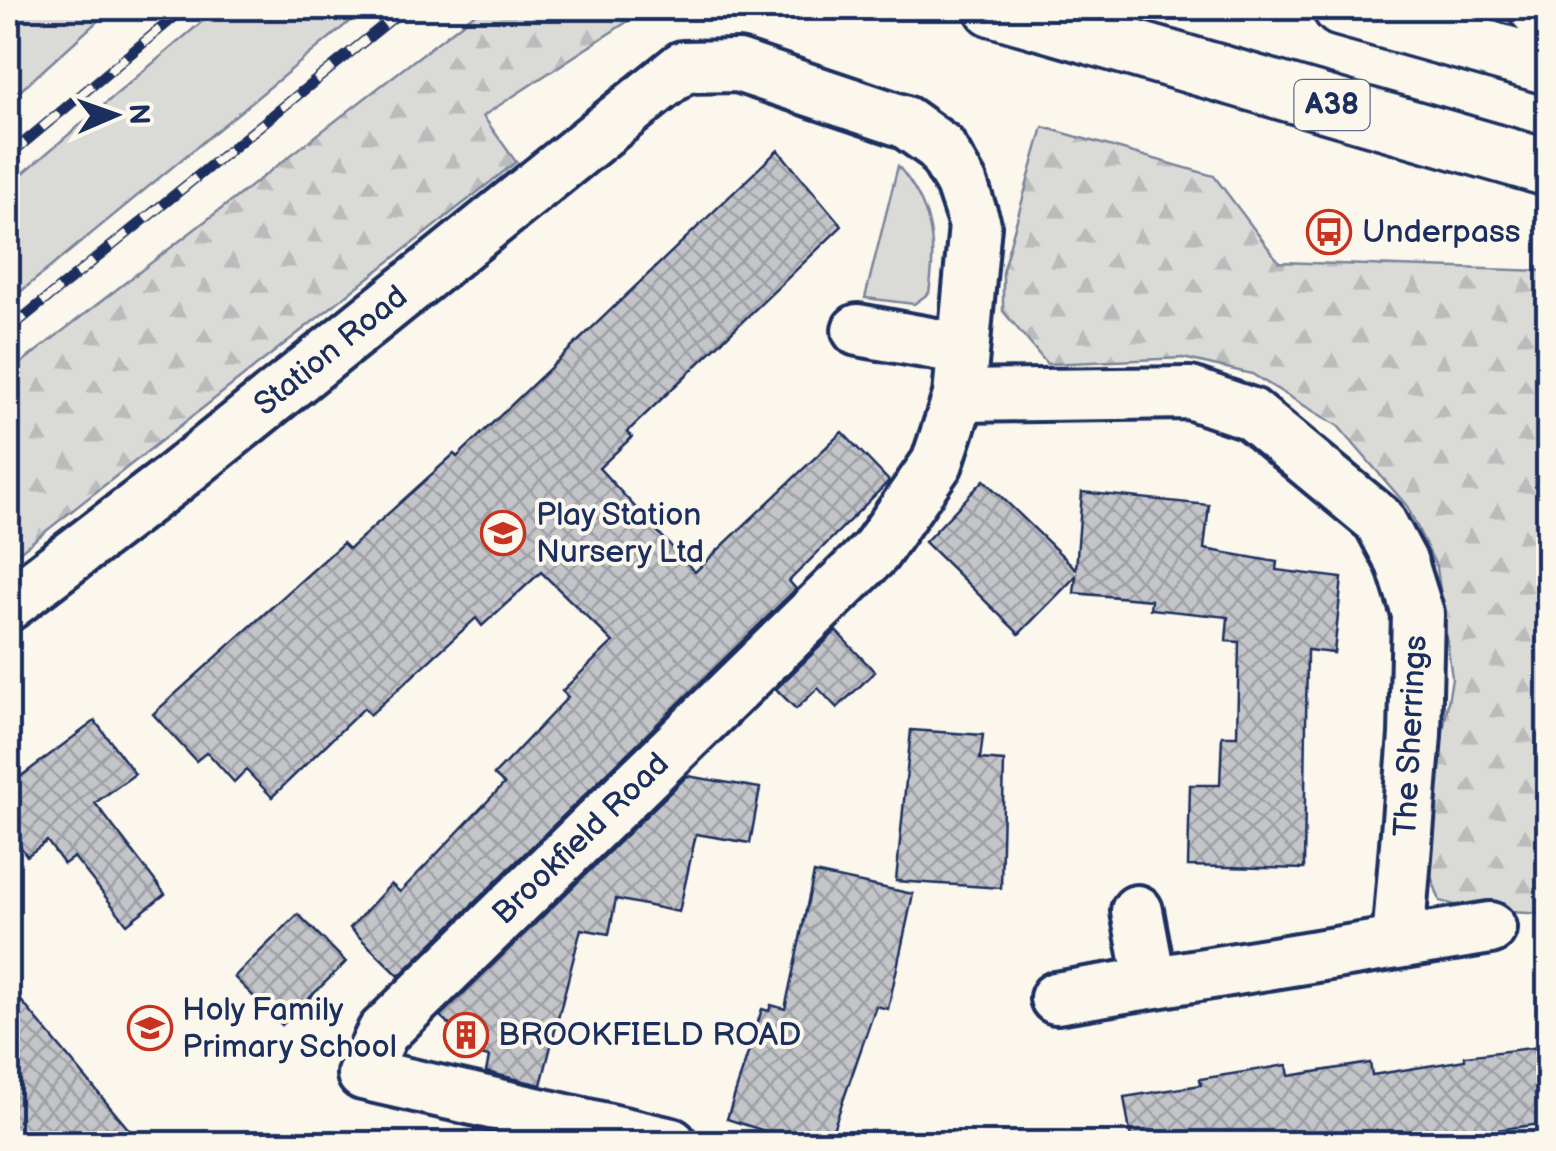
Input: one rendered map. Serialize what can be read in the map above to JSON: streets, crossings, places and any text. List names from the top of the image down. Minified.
{"streets":{"main road":["A38"],"street":["Station Road","The Sherrings","Brookfield Road"]},"crossings":[["Station Road","Brookfield Road"],["The Sherrings","Brookfield Road"]],"places":{"bus stop":["Underpass"],"school or university":["Play Station Nursery Ltd","Holy Family Primary School"],"building":["BROOKFIELD ROAD"]},"north":"right"}
